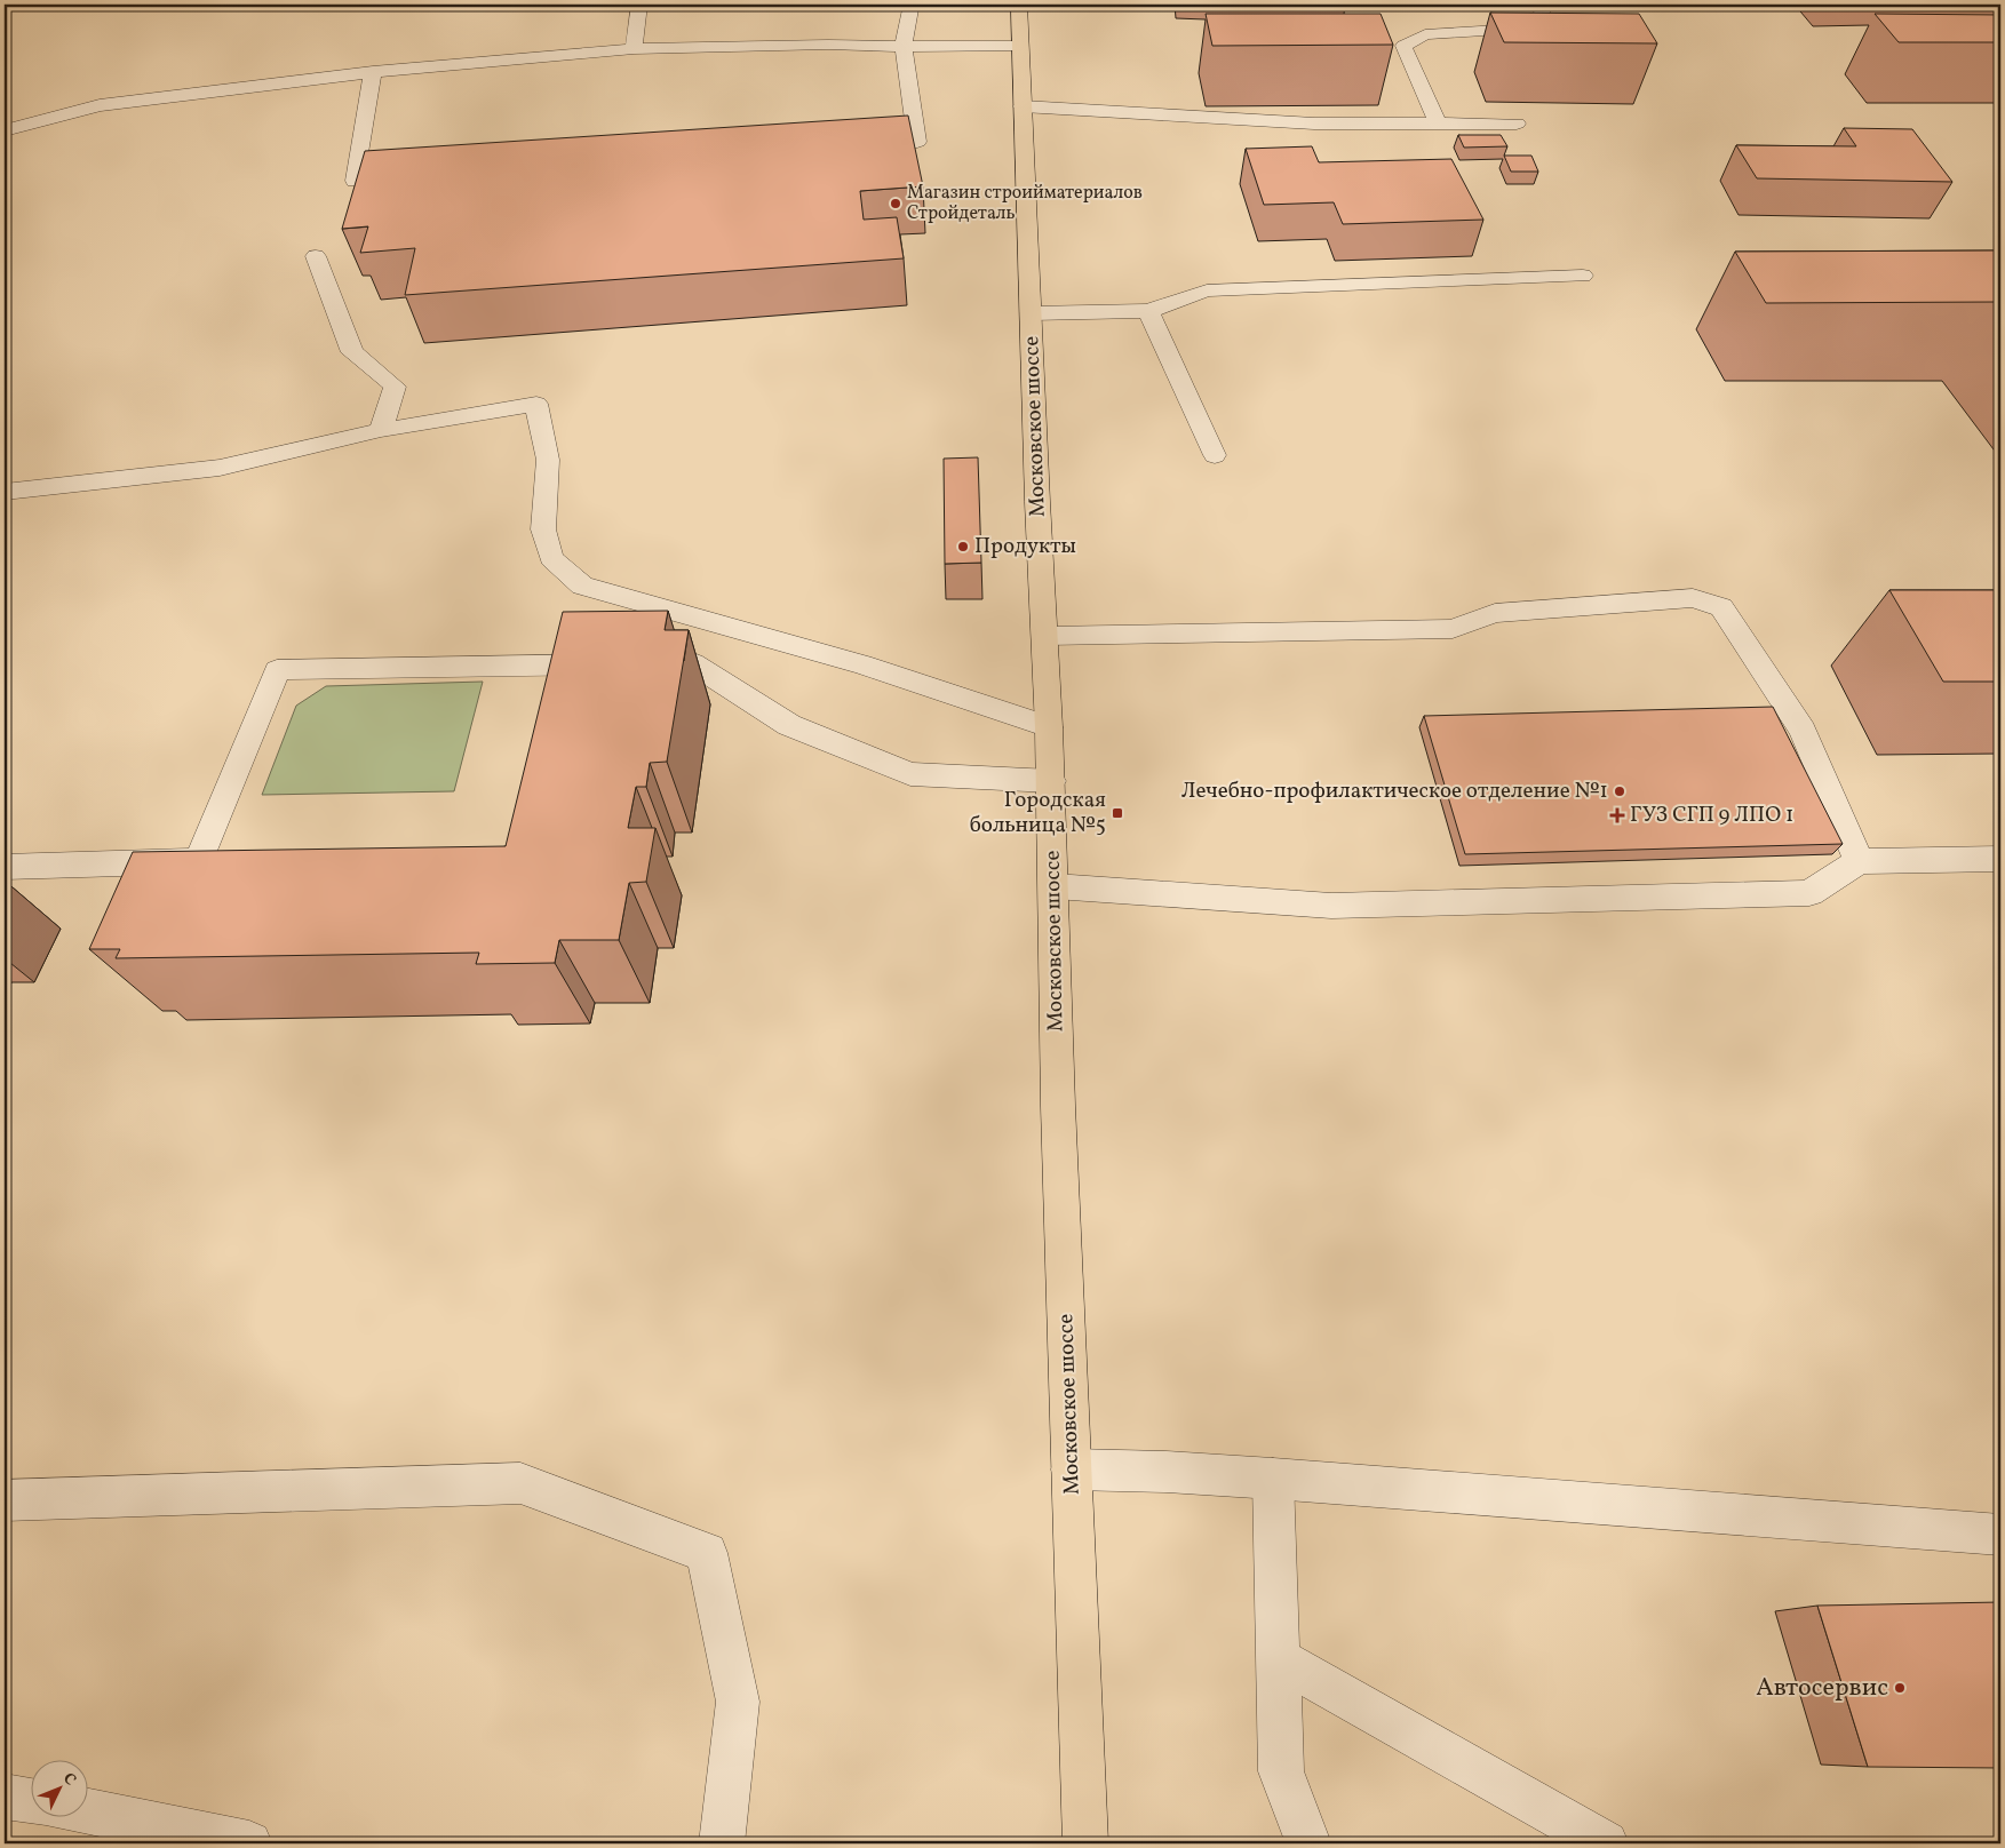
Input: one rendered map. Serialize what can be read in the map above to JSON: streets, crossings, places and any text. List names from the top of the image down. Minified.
{"streets":{"main road":["Московское шоссе"]},"places":{"other":["Магазин строийматериалов Стройдеталь","Продукты","Лечебно-профилактическое отделение №1","Автосервис"],"transit":["Городская больница №5"],"health":["ГУЗ СГП 9 ЛПО 1"]},"north":"top right"}
